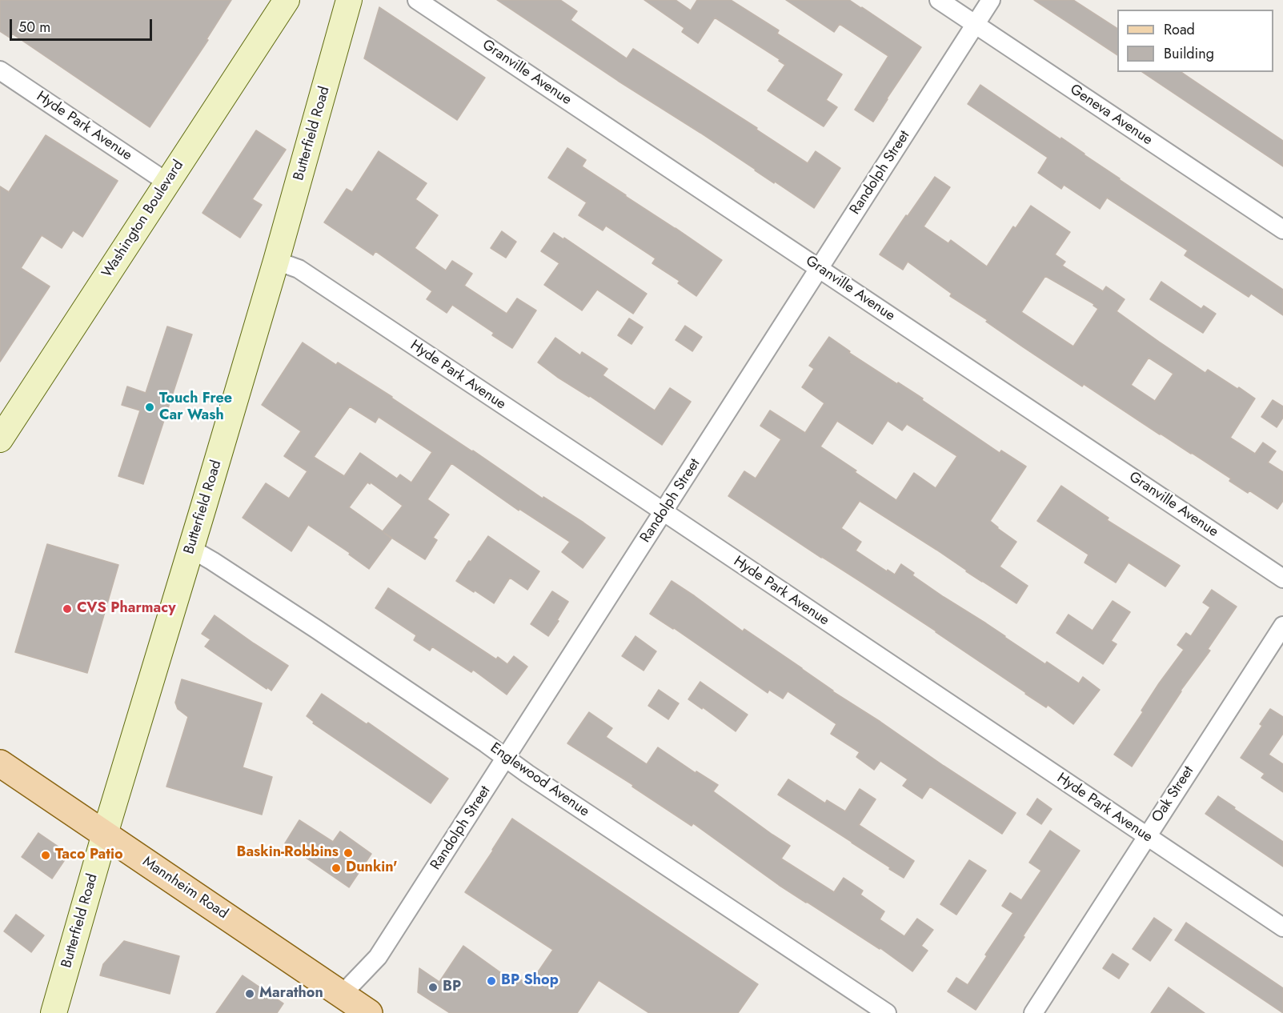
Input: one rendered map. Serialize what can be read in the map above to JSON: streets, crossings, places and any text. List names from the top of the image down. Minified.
{"streets":{"main road":["Butterfield Road","Washington Boulevard","Mannheim Road"],"street":["Granville Avenue","Geneva Avenue","Hyde Park Avenue","Randolph Street","Englewood Avenue","Oak Street"]},"crossings":[["Granville Avenue","Randolph Street"],["Geneva Avenue","Randolph Street"],["Hyde Park Avenue","Butterfield Road"],["Hyde Park Avenue","Randolph Street"],["Hyde Park Avenue","Washington Boulevard"],["Hyde Park Avenue","Oak Street"],["Butterfield Road","Englewood Avenue"],["Butterfield Road","Mannheim Road"],["Randolph Street","Englewood Avenue"],["Randolph Street","Mannheim Road"]],"places":["Touch Free Car Wash","CVS Pharmacy","Baskin-Robbins","Taco Patio","Dunkin'","BP Shop","BP","Marathon"],"legend":["Road","Building"],"scale_bar":"50 m"}
